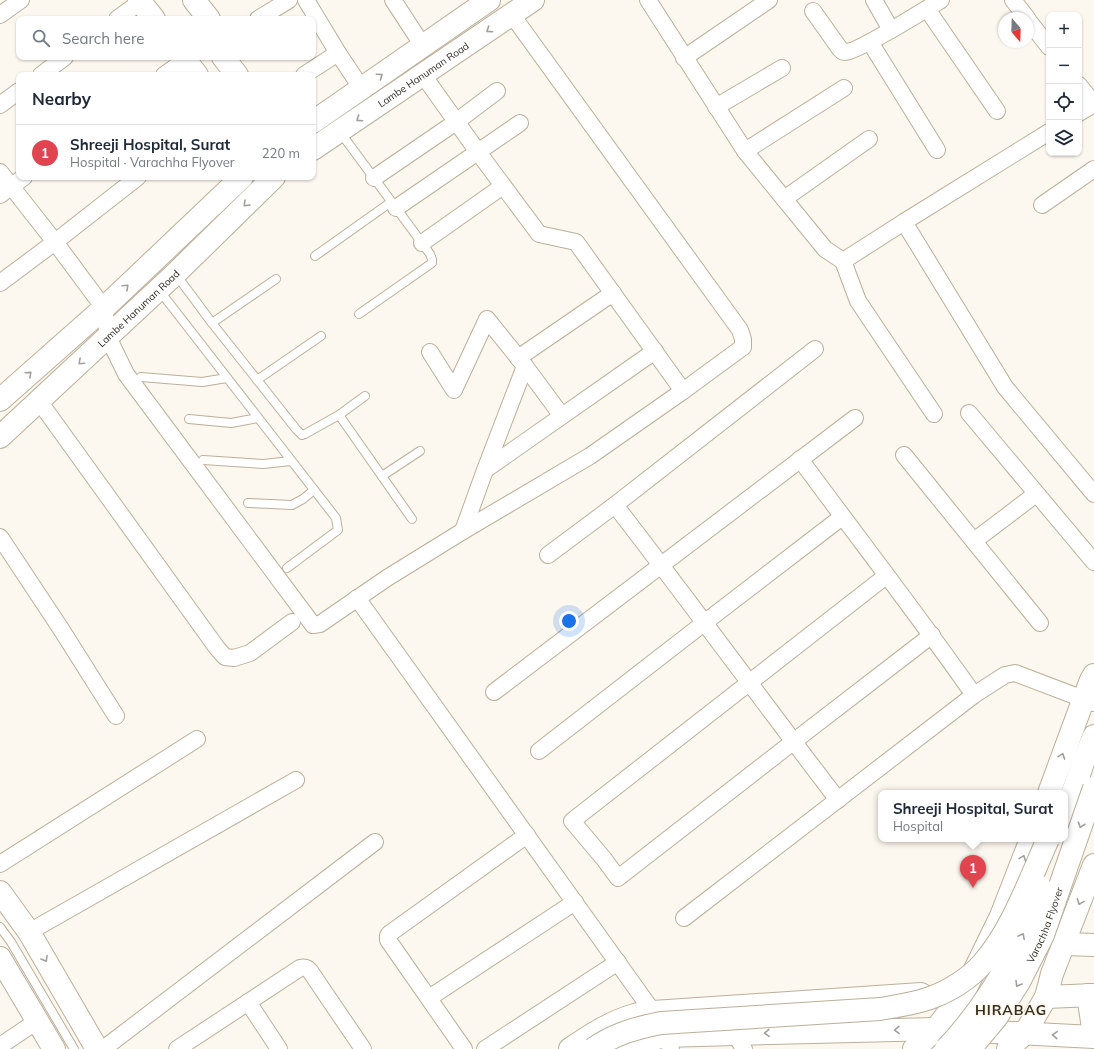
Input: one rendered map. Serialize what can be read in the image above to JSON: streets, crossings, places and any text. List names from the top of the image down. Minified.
{"streets":{"main road":["Lambe Hanuman Road","Varachha Flyover"]},"districts":["HIRABAG"],"north":"bottom","page":{"map_buttons":["+","−"],"search":"Search here","heading":"Nearby","list":[{"mark":"1","name":"Shreeji Hospital, Surat","note":"Hospital · Varachha Flyover","value":"220 m"}],"popup":["Shreeji Hospital, Surat","Hospital"],"pins":"1"}}
